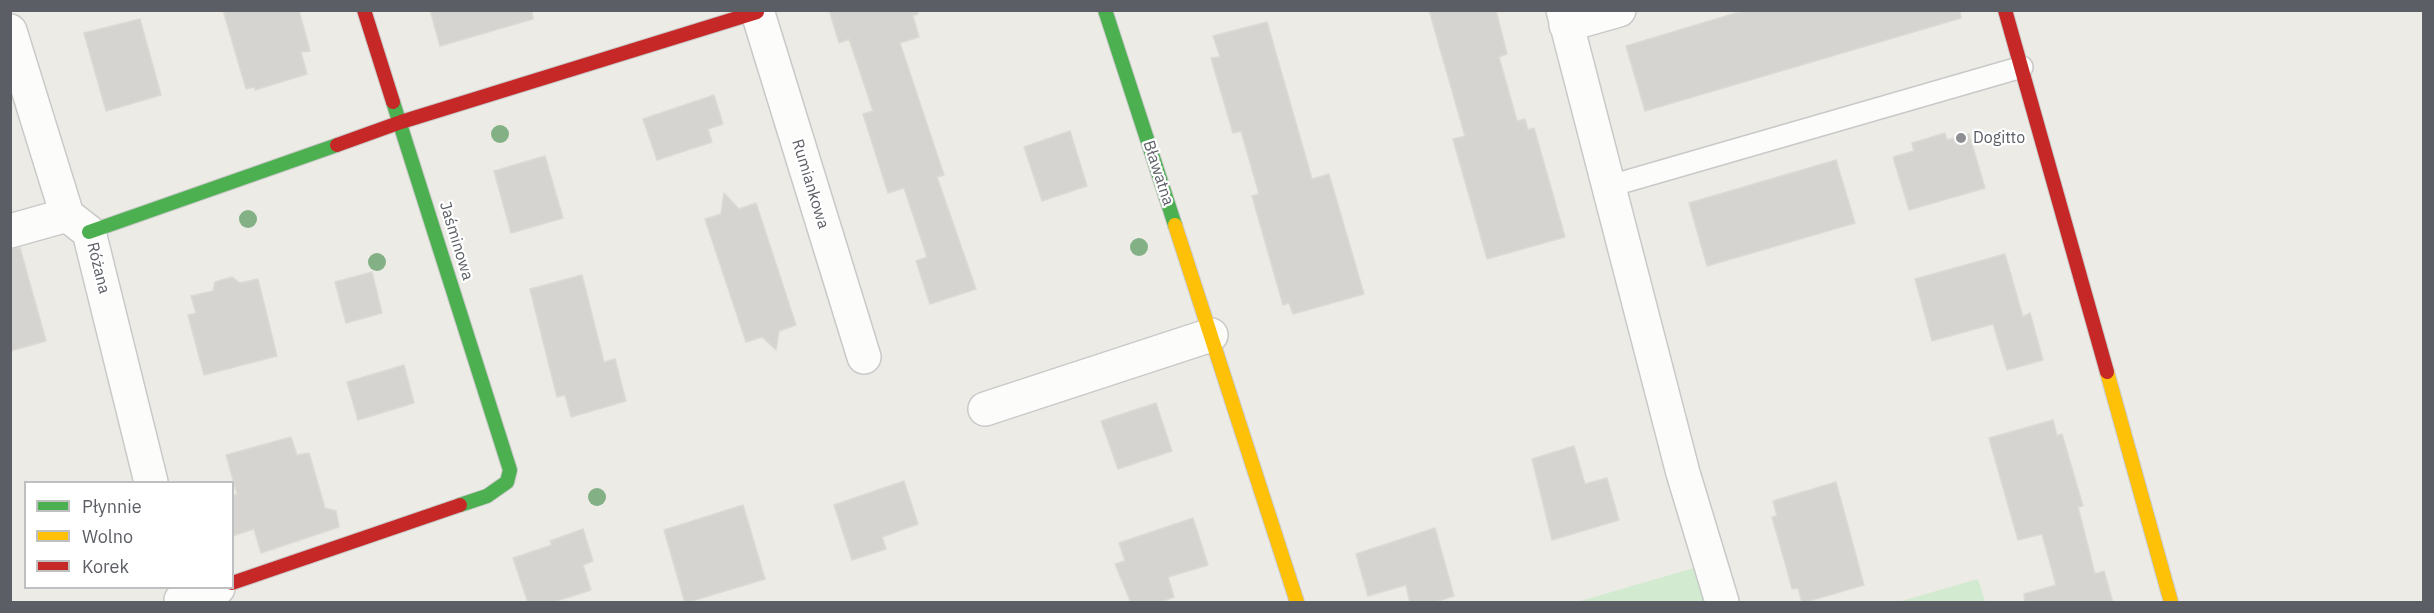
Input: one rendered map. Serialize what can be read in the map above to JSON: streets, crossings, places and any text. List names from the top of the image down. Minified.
{"streets":{"street":["Bławatna","Rumiankowa","Jaśminowa","Różana"]},"places":["Dogitto"],"legend":["Płynnie","Wolno","Korek"]}
